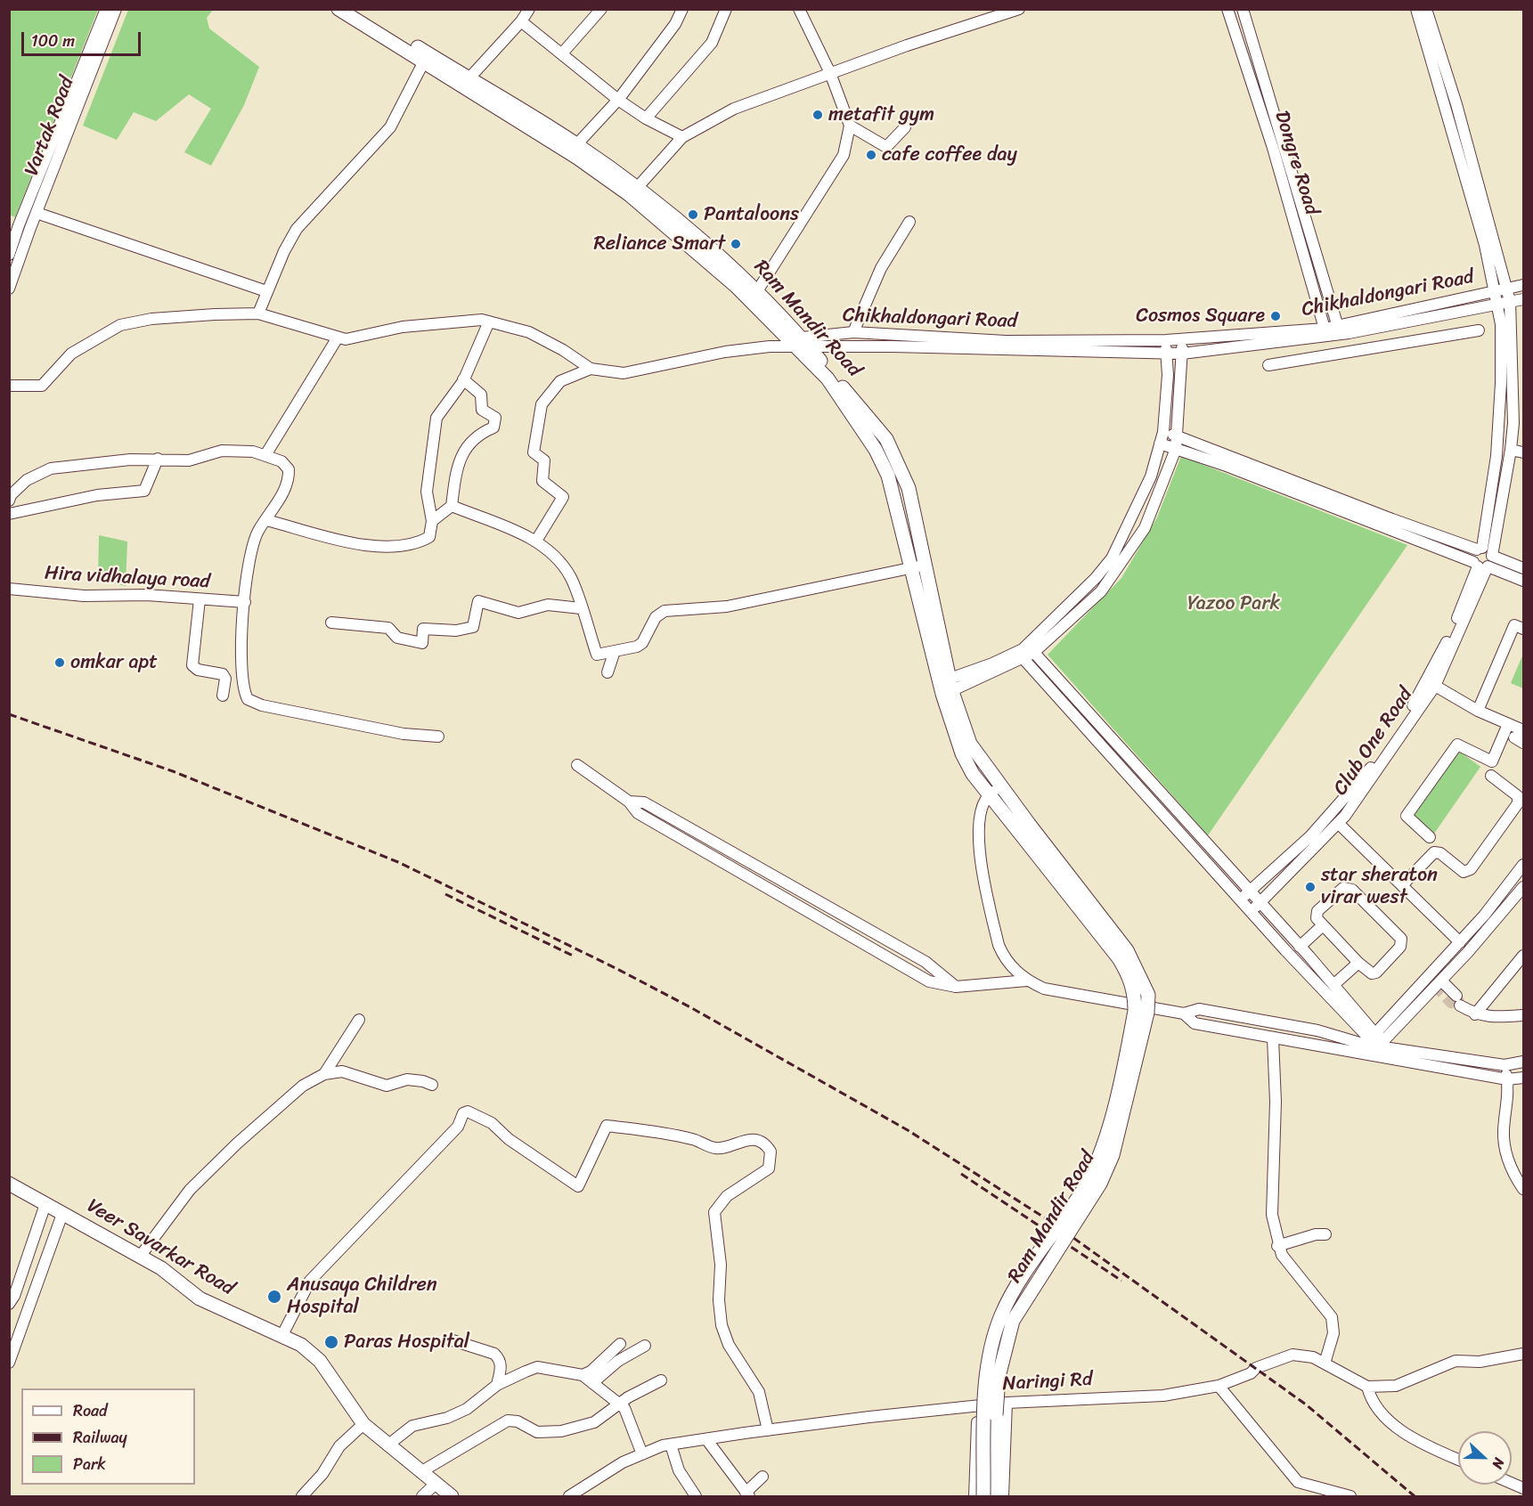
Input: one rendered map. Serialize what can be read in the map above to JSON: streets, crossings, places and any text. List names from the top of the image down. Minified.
{"streets":{"main road":["Ram Mandir Road","Veer Savarkar Road"],"street":["Vartak Road","Dongre Road","Chikhaldongari Road","Hira vidhalaya road","Club One Road","Naringi Rd"]},"crossings":[["Dongre Road","Chikhaldongari Road"],["Chikhaldongari Road","Ram Mandir Road"],["Chikhaldongari Road","Club One Road"]],"parks":["Yazoo Park"],"places":["metafit gym","cafe coffee day","Pantaloons","Reliance Smart","Cosmos Square","omkar apt","star sheraton virar west","Anusaya Children Hospital","Paras Hospital"],"legend":["Road","Railway","Park"],"scale_bar":"100 m","north":"right"}
